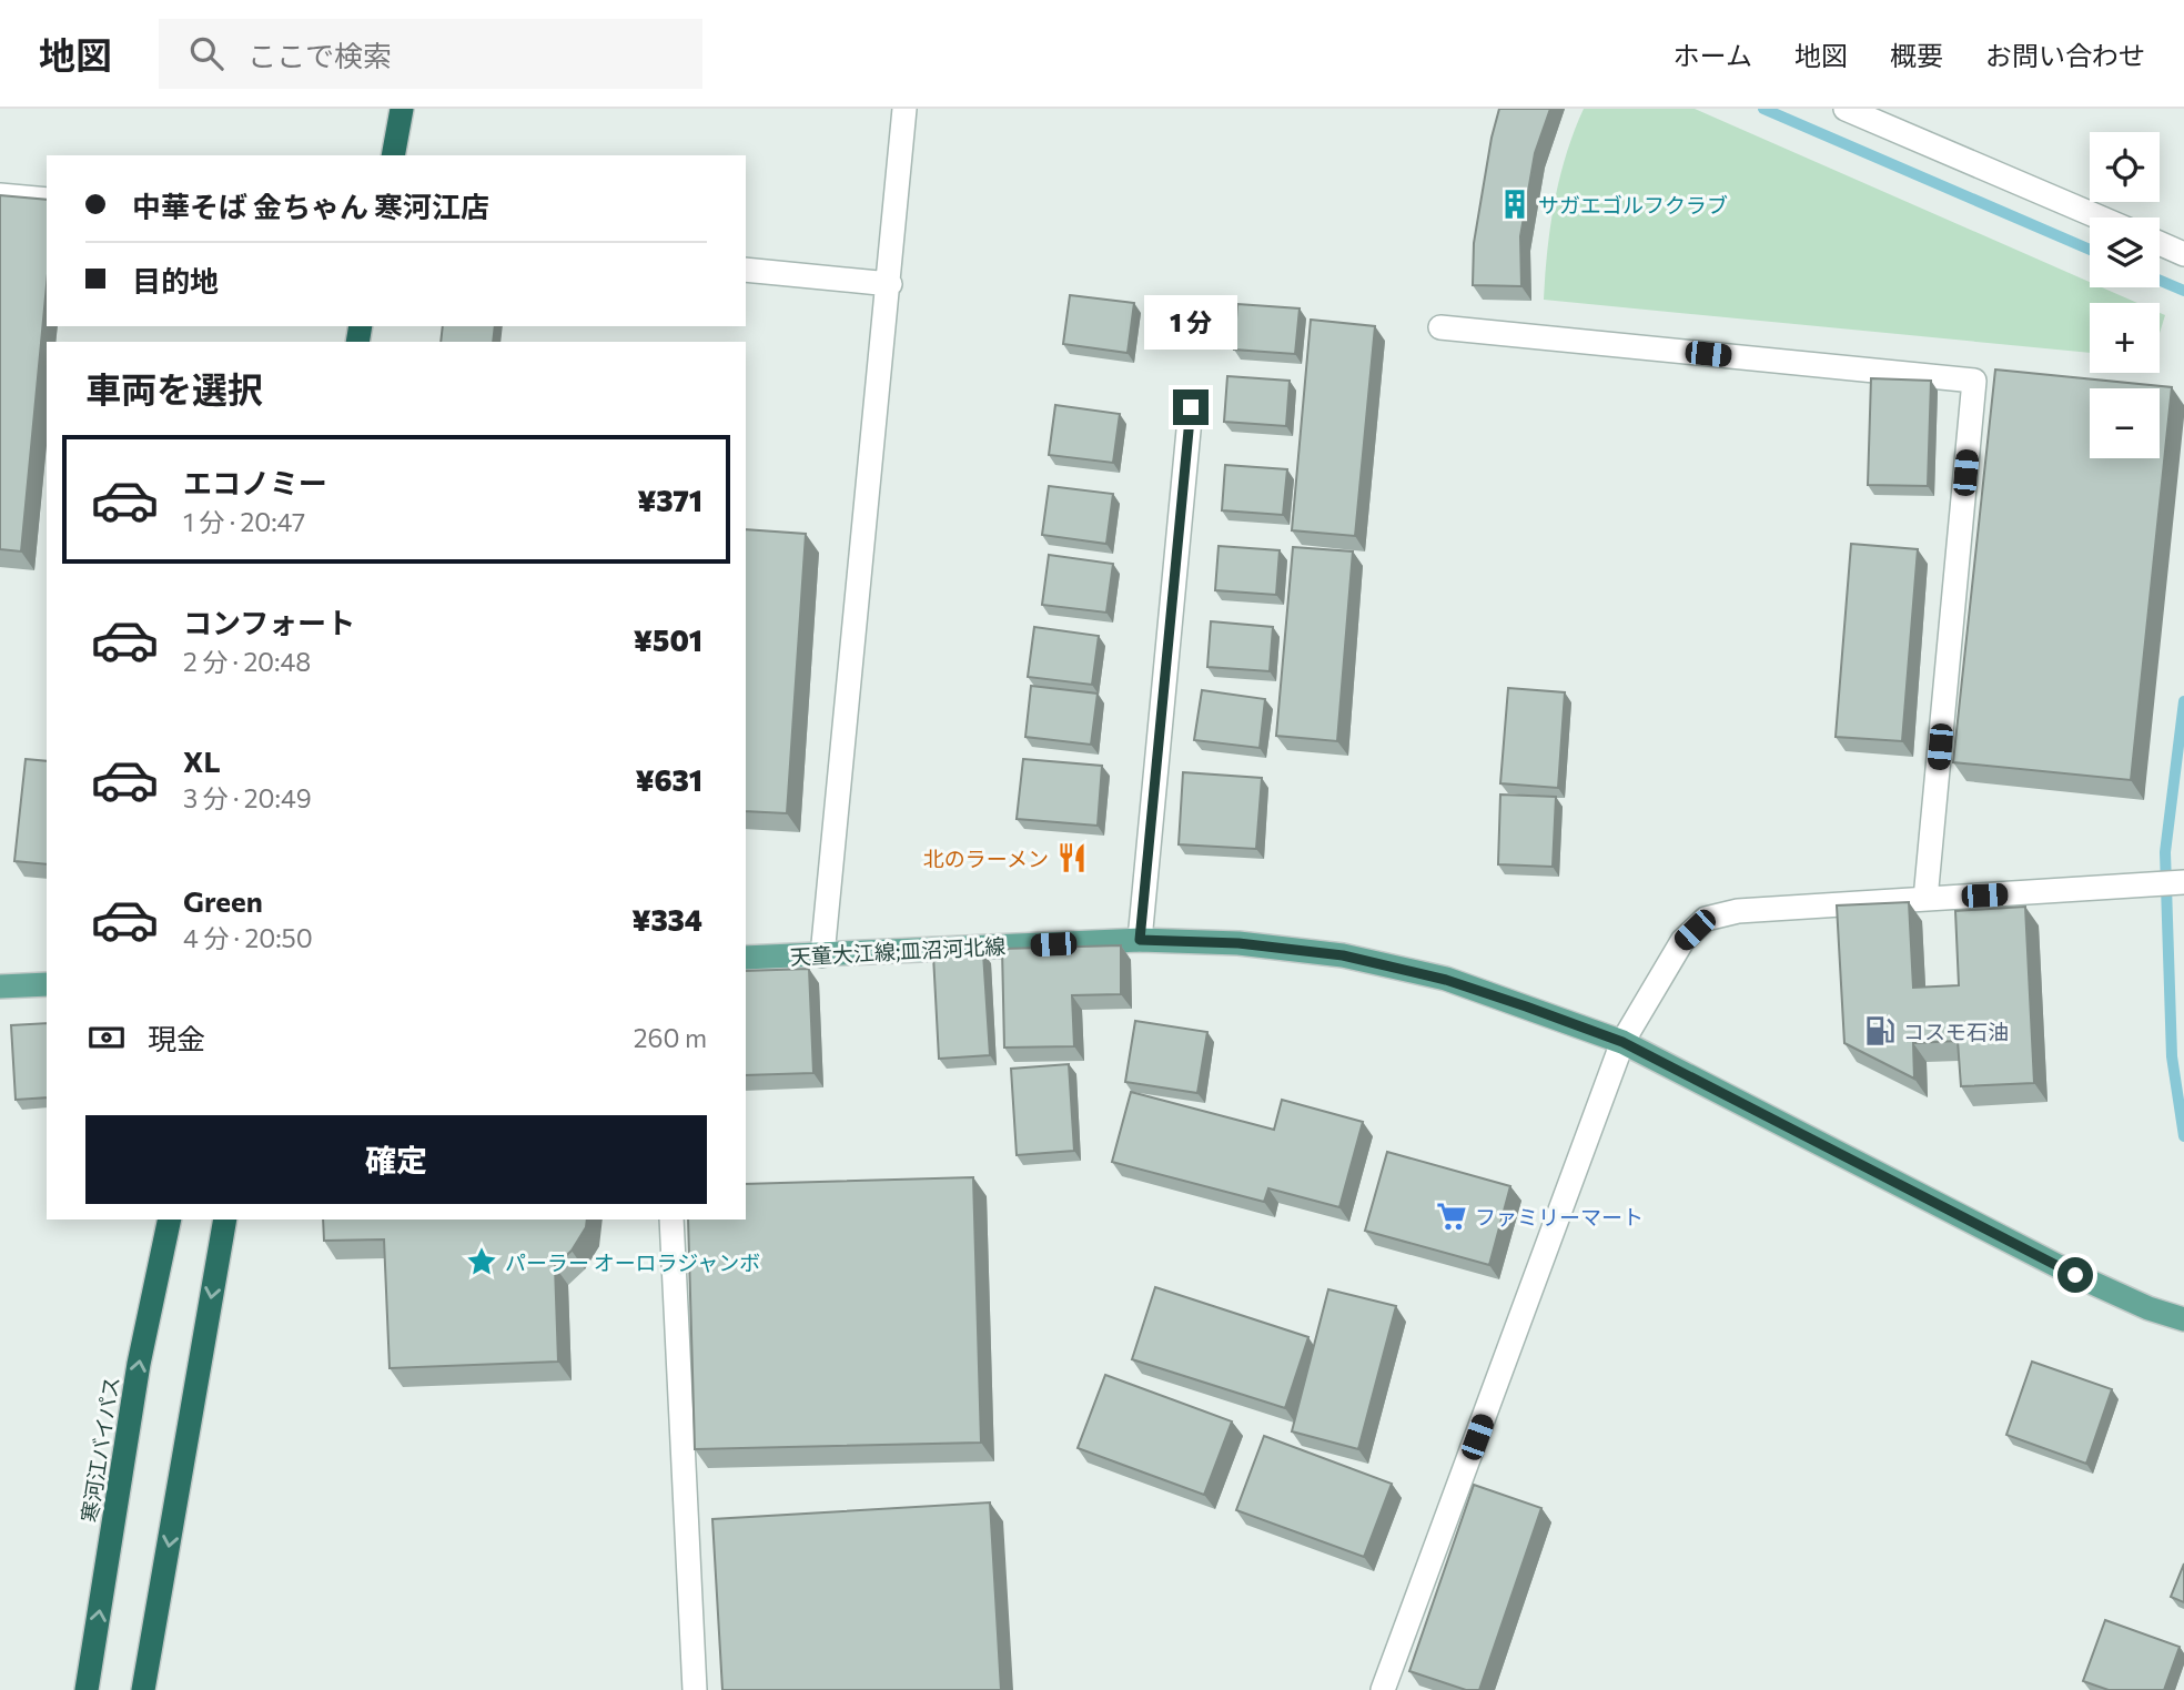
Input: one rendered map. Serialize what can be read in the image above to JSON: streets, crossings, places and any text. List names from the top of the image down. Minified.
{"streets":{"highway":["寒河江バイパス"],"main road":["天童大江線;皿沼河北線"]},"places":{"building":["サガエゴルフクラブ"],"restaurant":["北のラーメン"],"fuel station":["コスモ石油"],"supermarket":["ファミリーマート"],"place":["パーラー オーロラジャンボ"]},"page":{"header":"地図","search":"ここで検索","nav":["ホーム","地図","概要","お問い合わせ"],"map_buttons":["+","−"],"banner":["中華そば 金ちゃん 寒河江店","目的地"],"bubble":"1 分","heading":"車両を選択","list":[{"name":"エコノミー","note":"1 分 · 20:47","value":"¥371"},{"name":"コンフォート","note":"2 分 · 20:48","value":"¥501"},{"name":"XL","note":"3 分 · 20:49","value":"¥631"},{"name":"Green","note":"4 分 · 20:50","value":"¥334"}],"pay":["現金","260 m"],"buttons":"確定"}}
